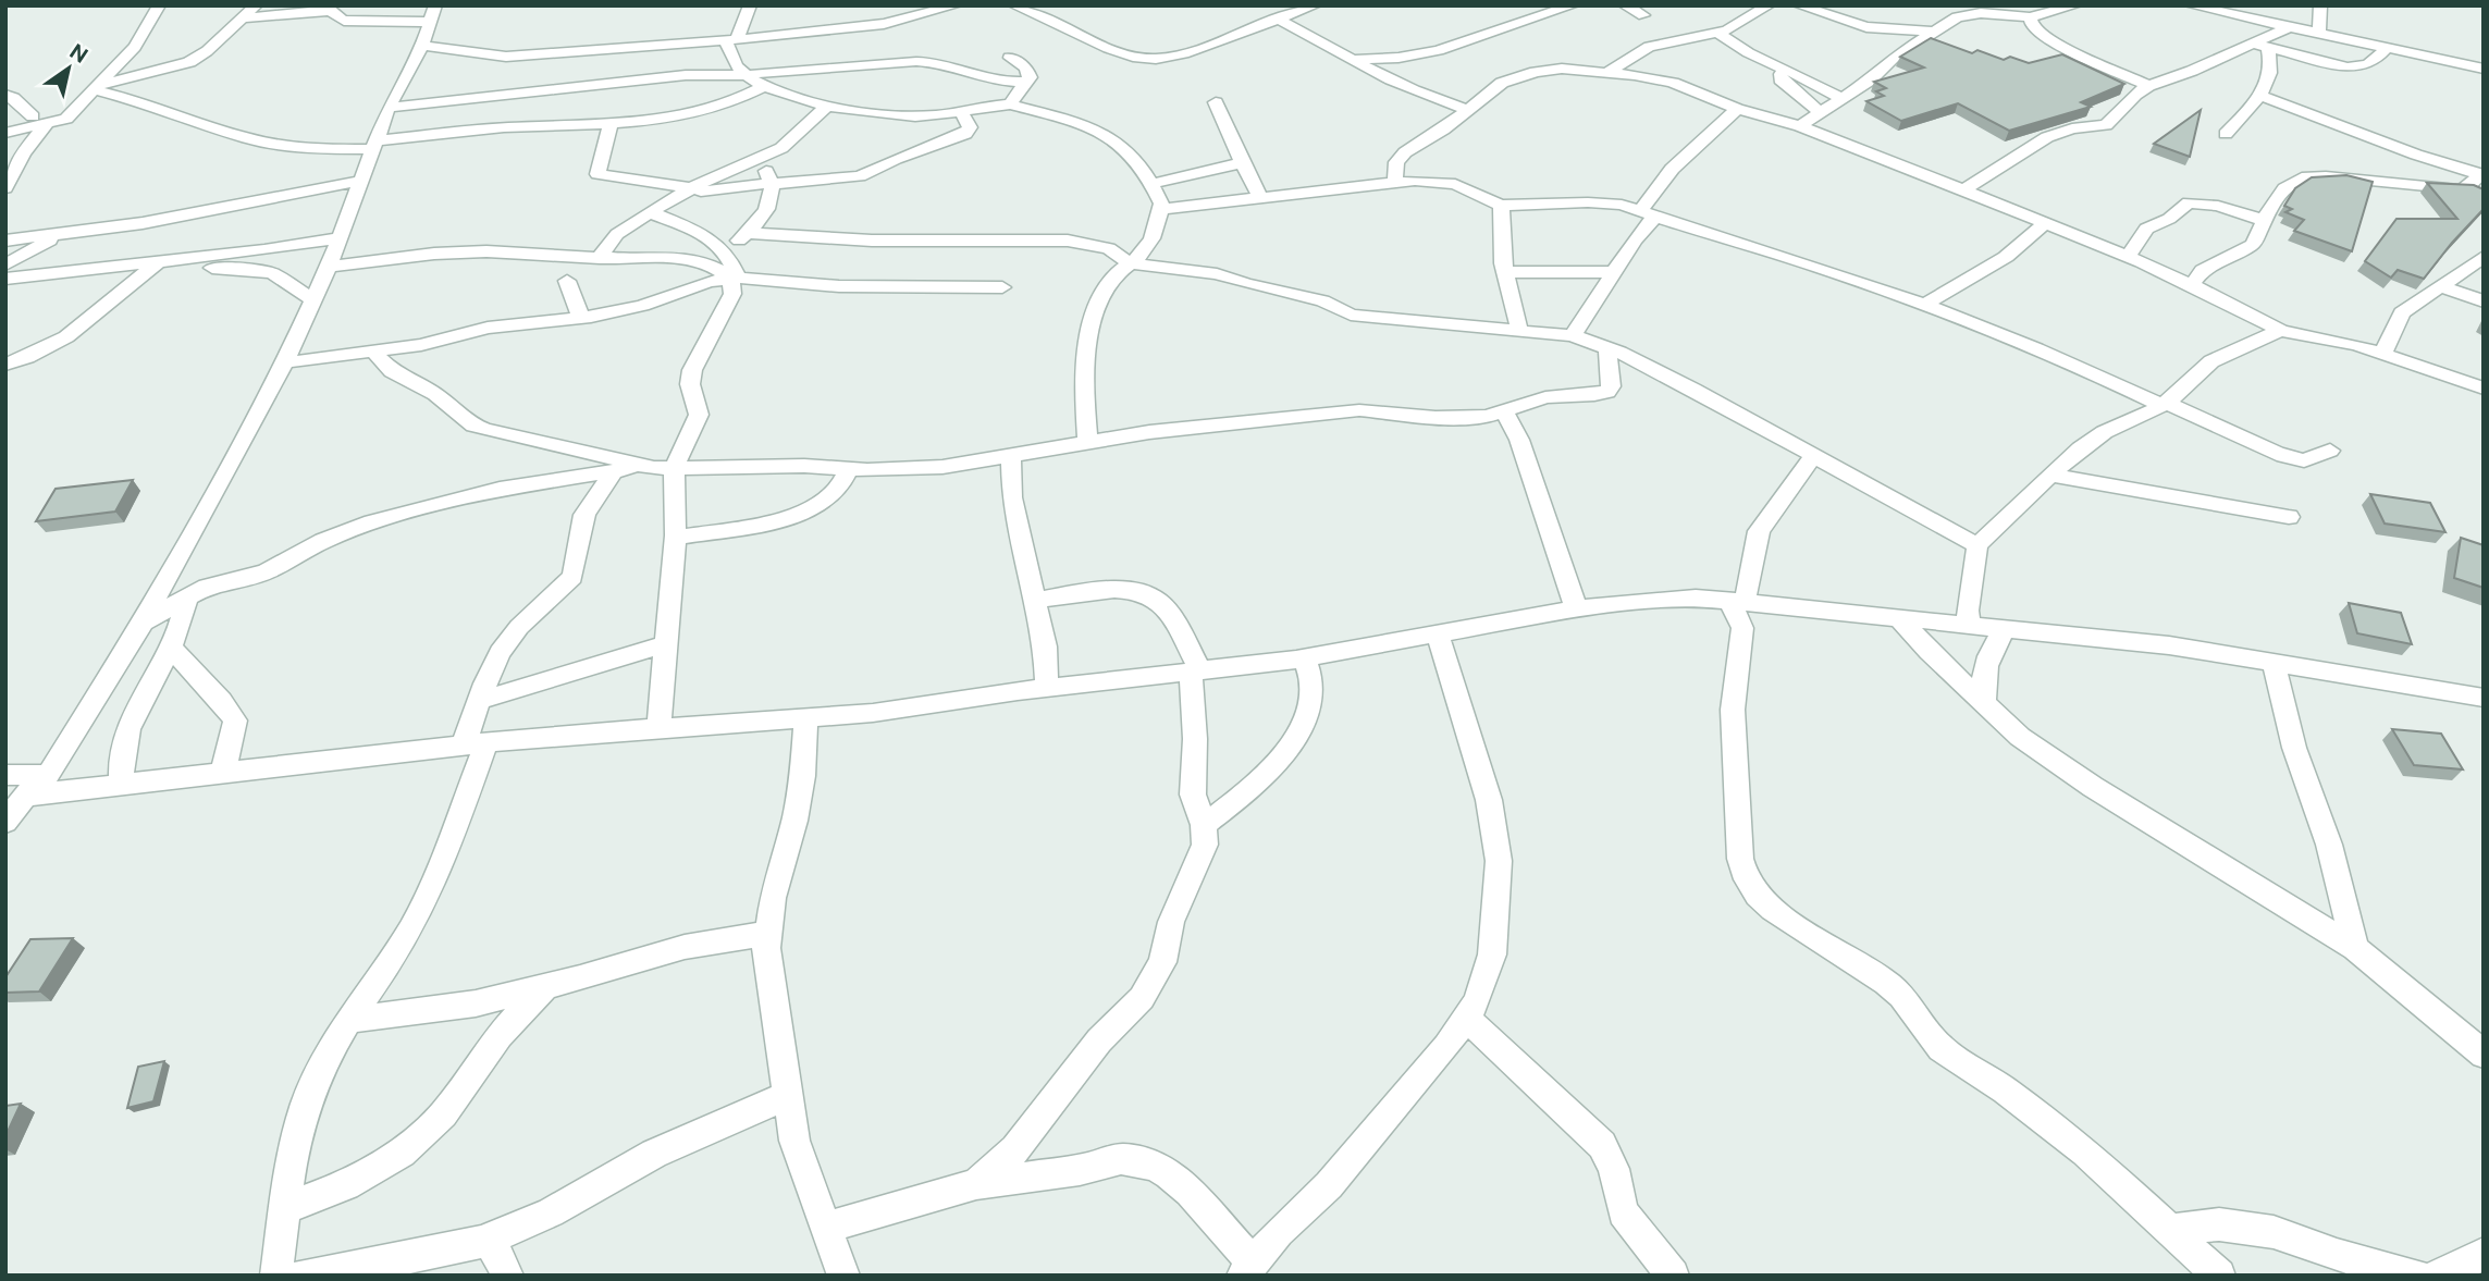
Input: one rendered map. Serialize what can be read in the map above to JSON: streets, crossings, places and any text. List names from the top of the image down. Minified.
{"north":"top right"}
